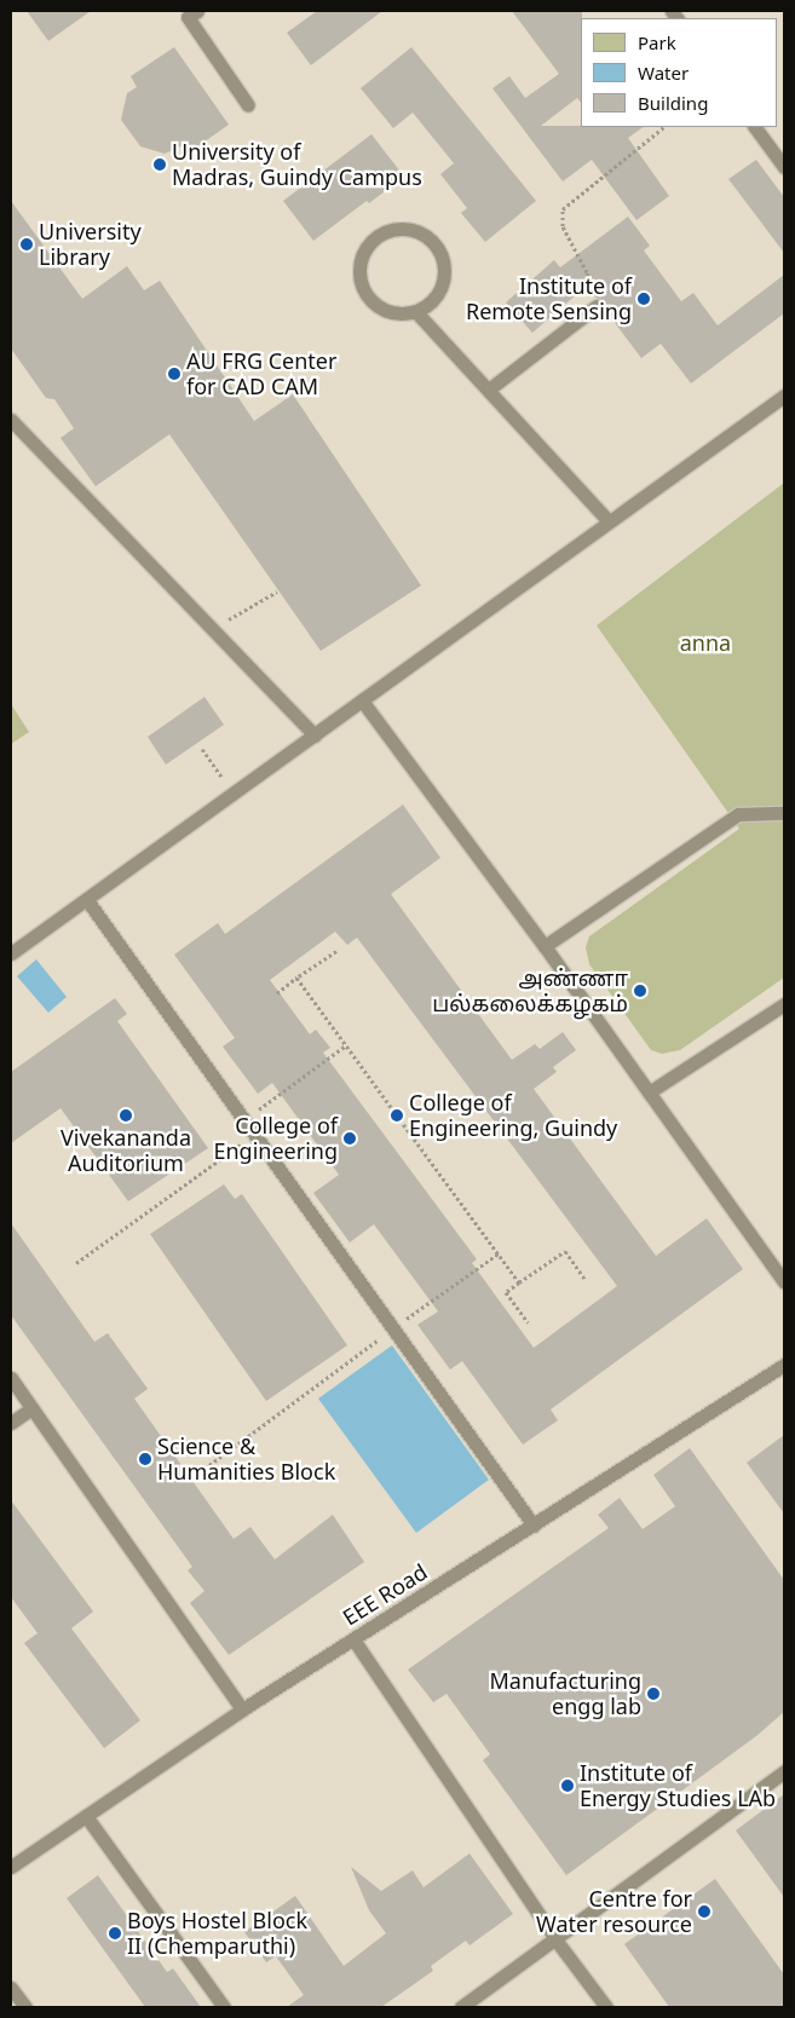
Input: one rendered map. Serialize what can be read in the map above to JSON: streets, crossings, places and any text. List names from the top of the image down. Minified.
{"streets":{"lane":["EEE Road"]},"parks":["anna"],"places":["University of Madras, Guindy Campus","University Library","Institute of Remote Sensing","AU FRG Center for CAD CAM","அண்ணா பல்கலைக்கழகம்","Vivekananda Auditorium","College of Engineering, Guindy","College of Engineering","Science & Humanities Block","Manufacturing engg lab","Institute of Energy Studies LAb","Centre for Water resource","Boys Hostel Block II (Chemparuthi)"],"legend":["Park","Water","Building"]}
